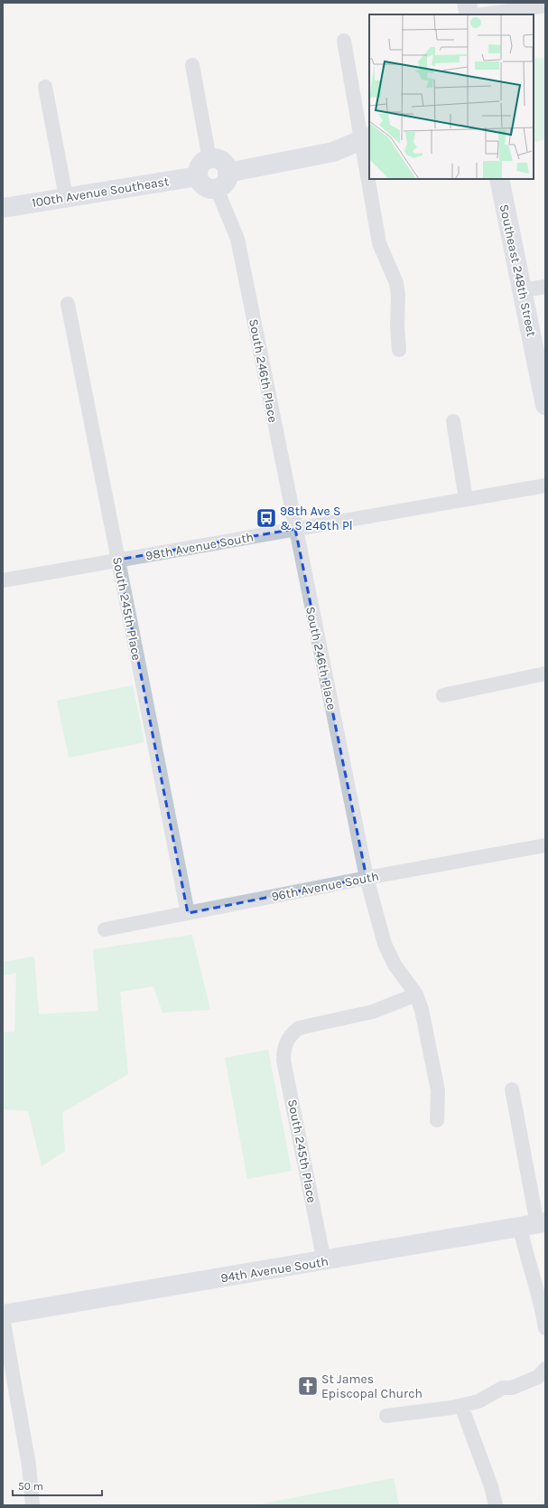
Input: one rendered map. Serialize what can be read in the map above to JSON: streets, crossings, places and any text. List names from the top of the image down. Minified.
{"streets":{"street":["100th Avenue Southeast","Southeast 248th Street","South 246th Place","98th Avenue South","South 245th Place","96th Avenue South","94th Avenue South"]},"crossings":[["100th Avenue Southeast","South 246th Place"],["South 246th Place","98th Avenue South"],["South 246th Place","South 245th Place"],["South 246th Place","96th Avenue South"],["98th Avenue South","South 245th Place"],["South 245th Place","96th Avenue South"],["South 245th Place","94th Avenue South"]],"places":{"bus stop":["98th Ave S & S 246th Pl"],"church":["St James Episcopal Church"]},"scale_bar":"50 m"}
